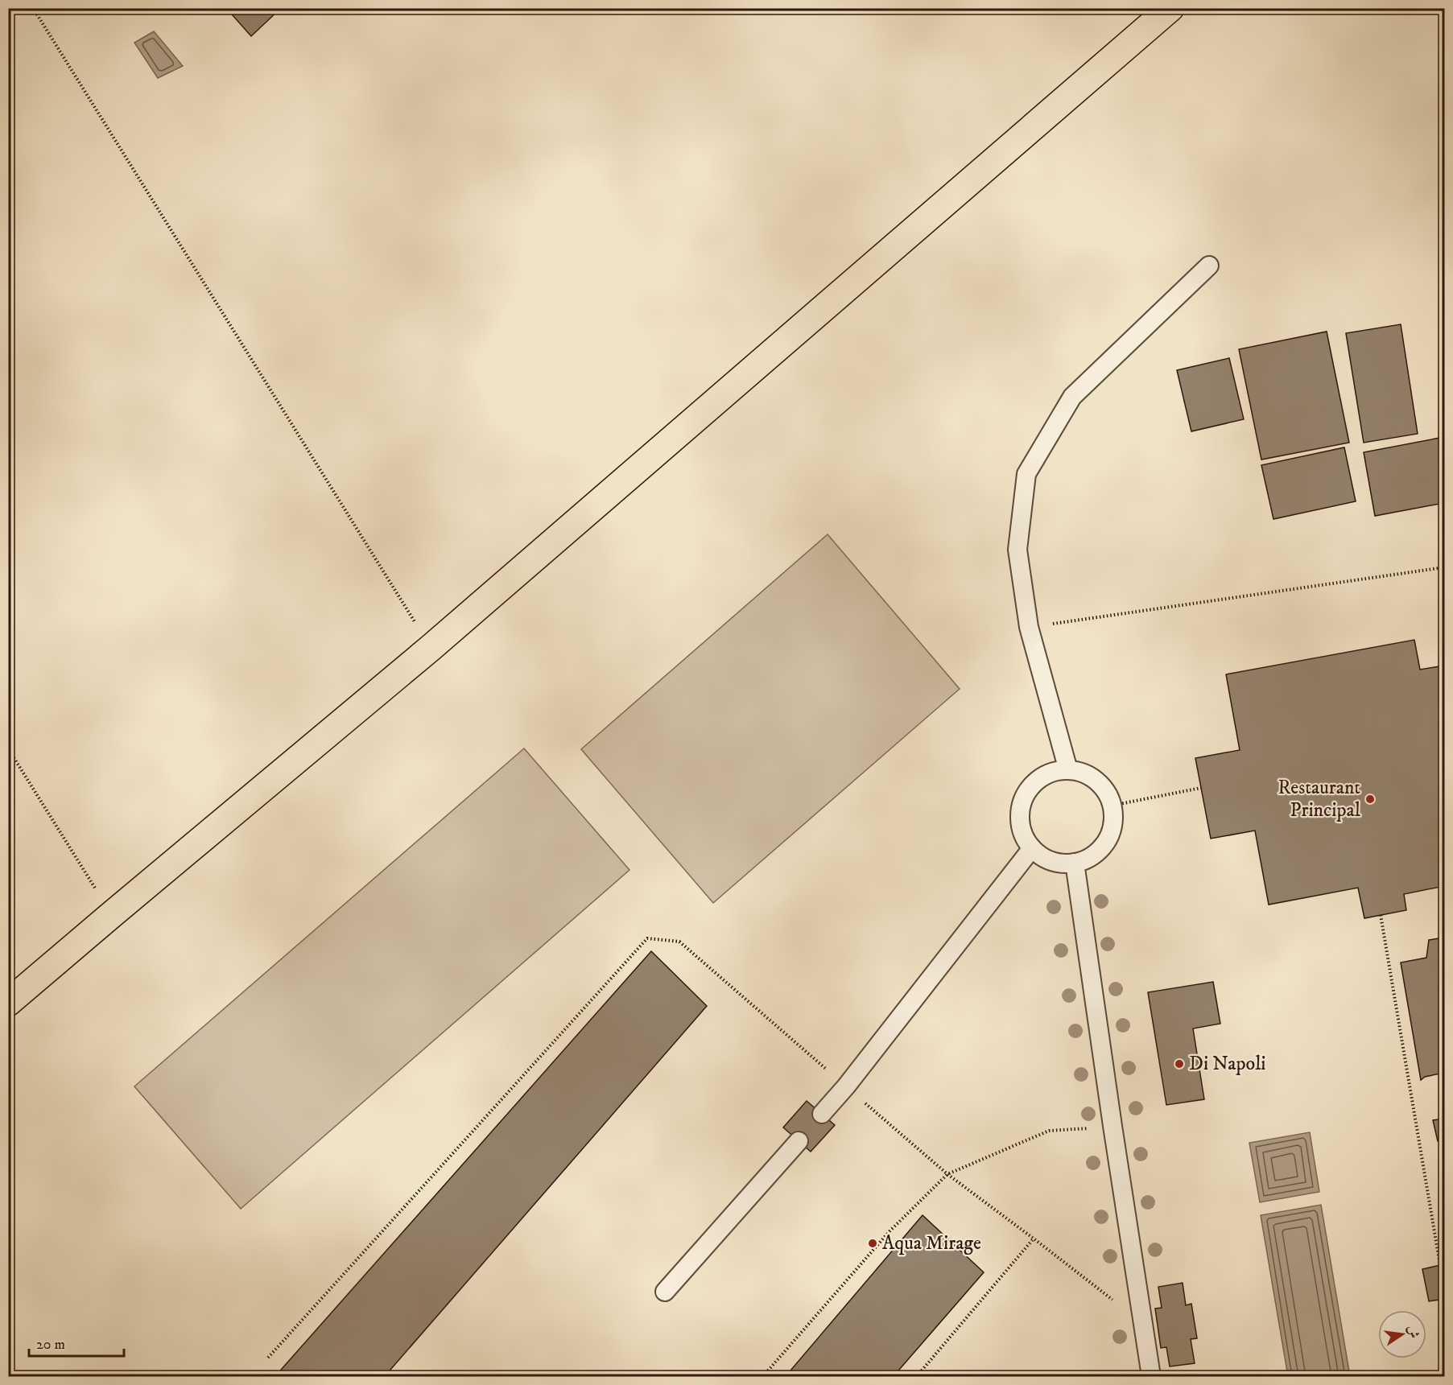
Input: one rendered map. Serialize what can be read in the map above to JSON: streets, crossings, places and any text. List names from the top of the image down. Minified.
{"places":["Restaurant Principal","Di Napoli","Aqua Mirage"],"scale_bar":"20 m","north":"right"}
